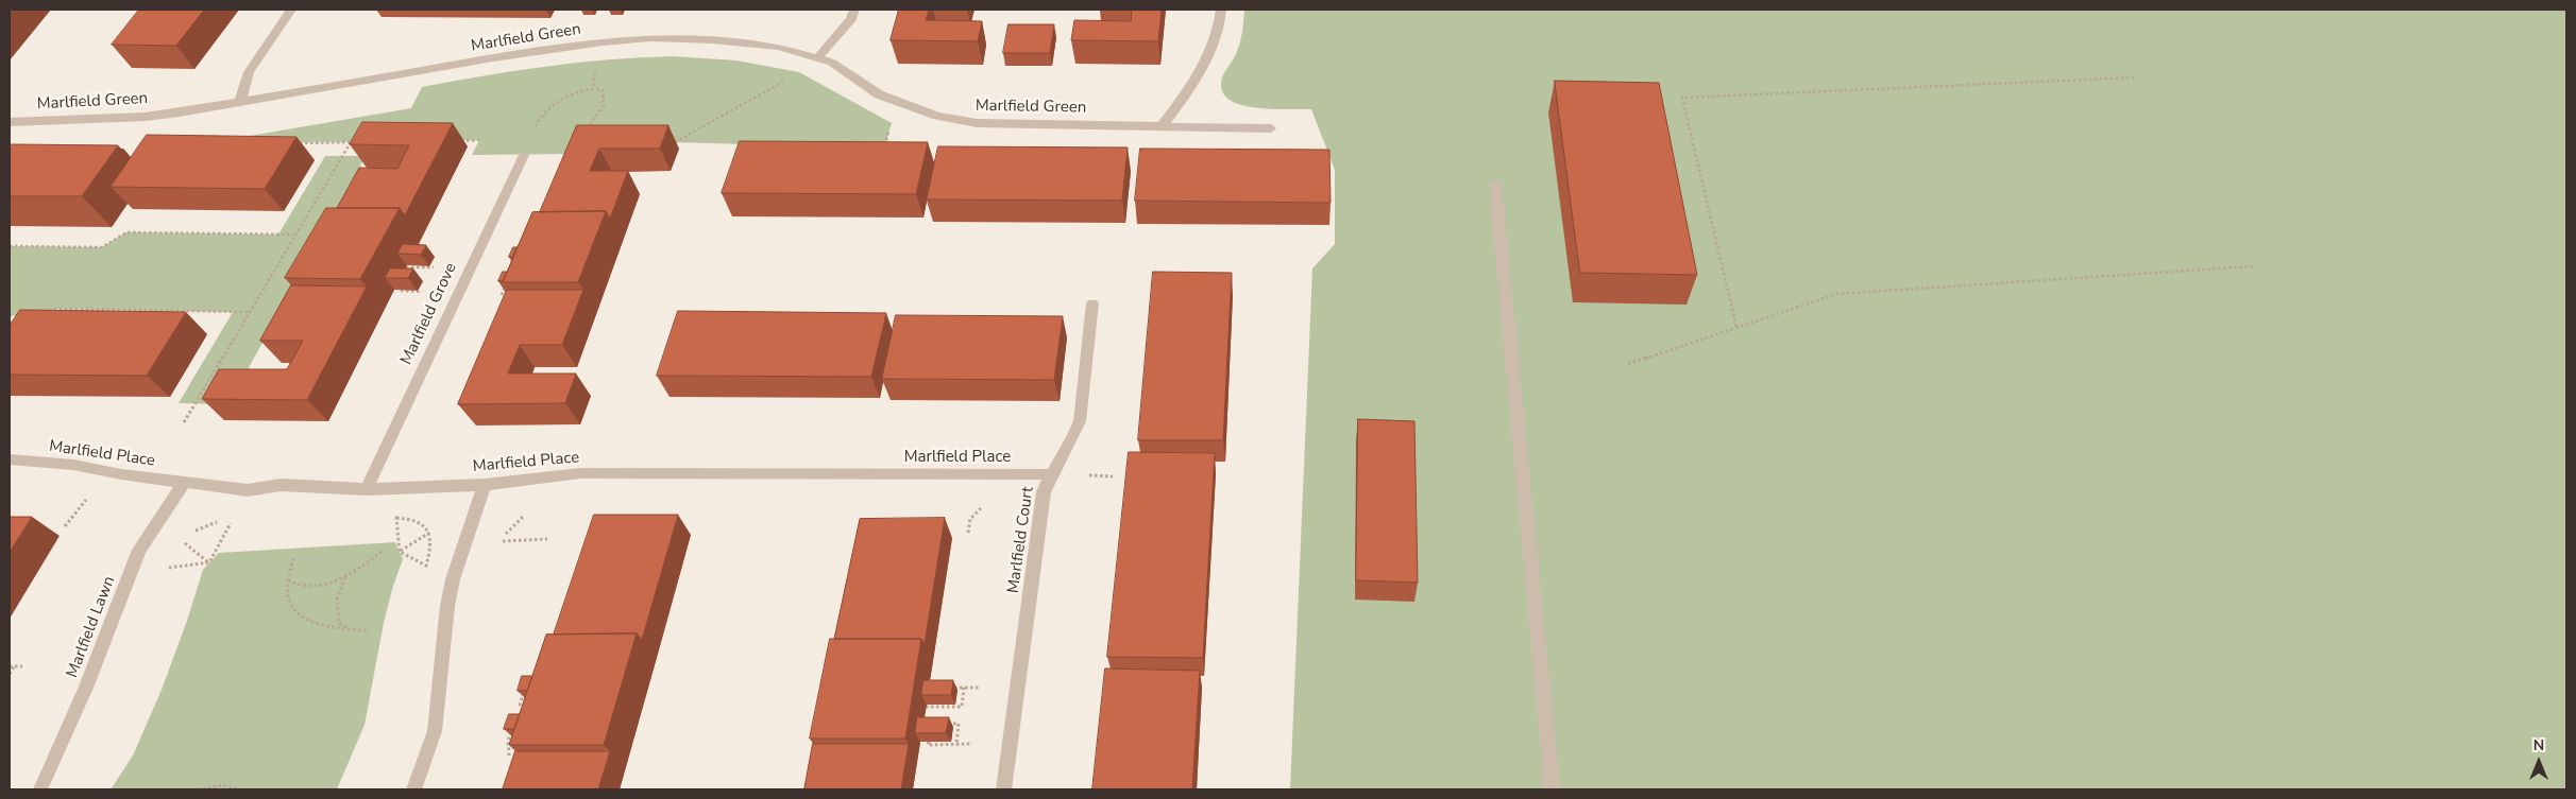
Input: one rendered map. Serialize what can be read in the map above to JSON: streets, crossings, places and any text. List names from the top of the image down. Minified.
{"streets":{"street":["Marlfield Green","Marlfield Grove","Marlfield Place","Marlfield Court","Marlfield Lawn"]},"crossings":[["Marlfield Grove","Marlfield Place"],["Marlfield Place","Marlfield Court"],["Marlfield Place","Marlfield Lawn"]],"north":"top"}
